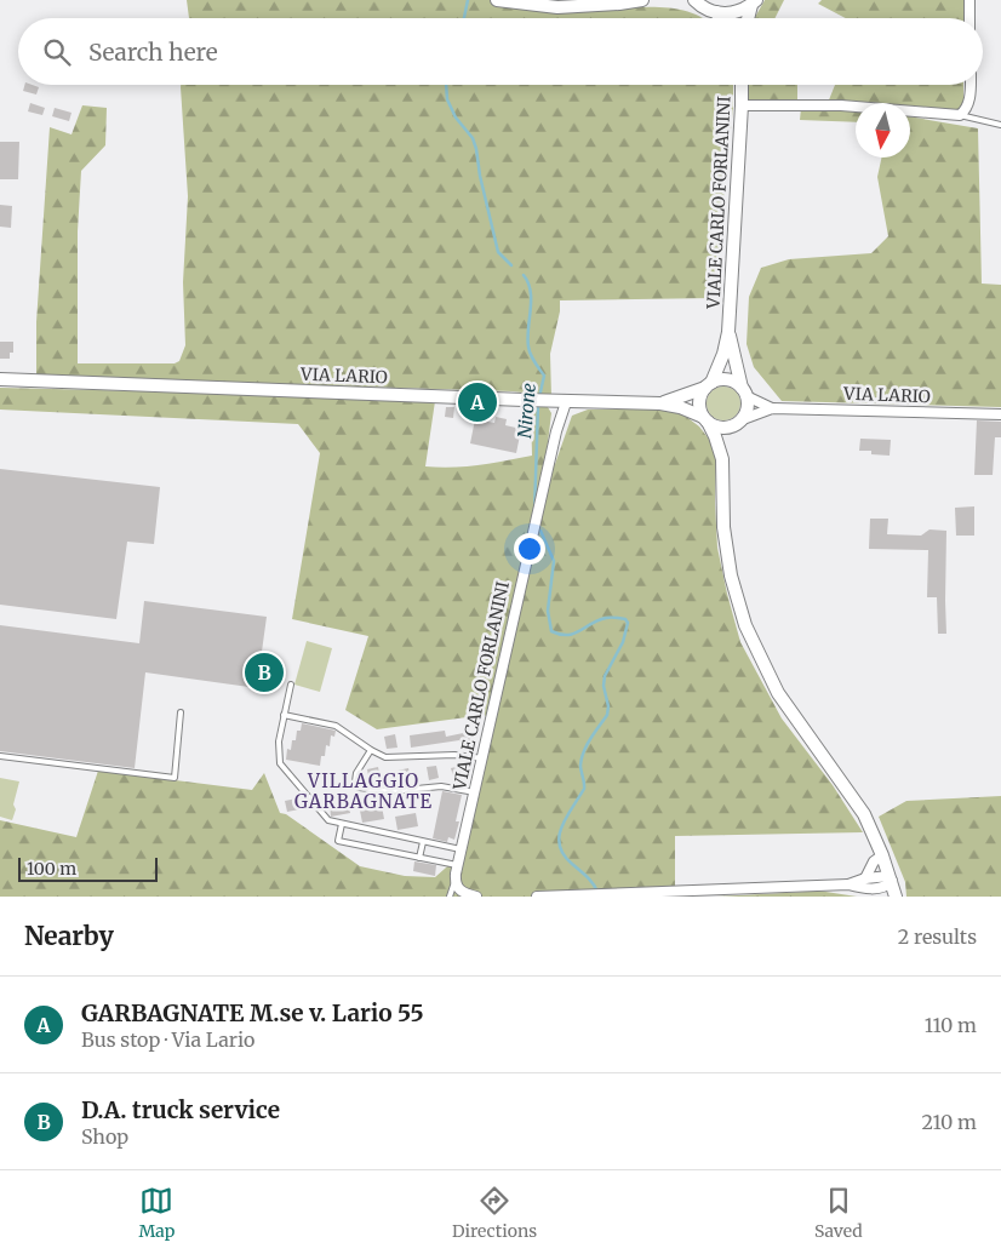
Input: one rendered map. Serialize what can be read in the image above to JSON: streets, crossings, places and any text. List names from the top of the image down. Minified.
{"streets":{"street":["VIALE CARLO FORLANINI","VIA LARIO"]},"crossings":[["VIALE CARLO FORLANINI","VIA LARIO"]],"districts":["VILLAGGIO GARBAGNATE"],"water":["Nirone"],"scale_bar":"100 m","north":"bottom","page":{"search":"Search here","pins":["A","B"],"scale":"100 m","heading":["Nearby","2 results"],"list":[{"mark":"A","name":"GARBAGNATE M.se v. Lario 55","note":"Bus stop · Via Lario","value":"110 m"},{"mark":"B","name":"D.A. truck service","note":"Shop","value":"210 m"}],"nav":["Map","Directions","Saved"]}}
